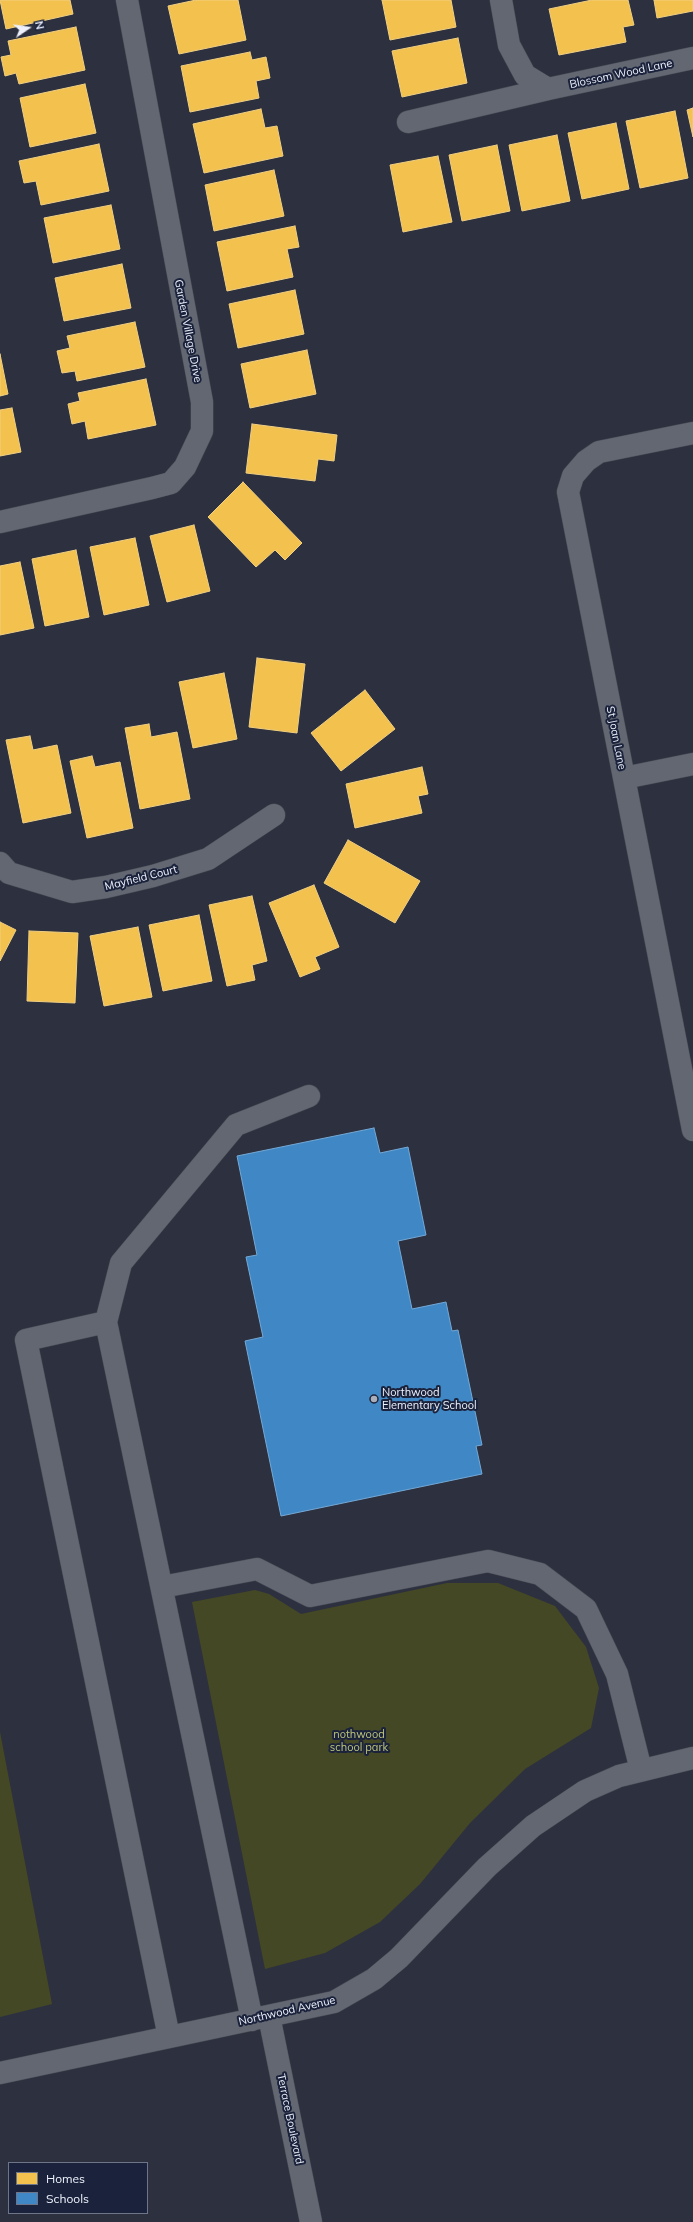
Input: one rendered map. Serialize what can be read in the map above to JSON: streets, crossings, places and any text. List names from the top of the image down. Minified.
{"streets":{"street":["Blossom Wood Lane","Garden Village Drive","St Joan Lane","Mayfield Court","Northwood Avenue","Terrace Boulevard"]},"crossings":[["Northwood Avenue","Terrace Boulevard"]],"parks":["nothwood school park"],"places":["Northwood Elementary School"],"legend":["Homes","Schools"],"north":"right"}
